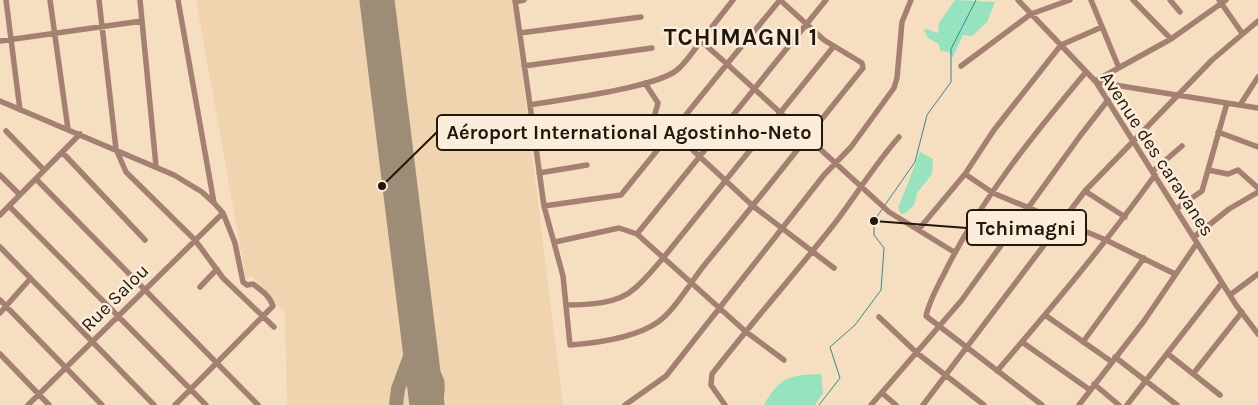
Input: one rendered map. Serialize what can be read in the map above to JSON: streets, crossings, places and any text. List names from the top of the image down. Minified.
{"streets":{"street":["Avenue des caravanes","Rue Salou"]},"districts":["TCHIMAGNI 1"],"places":["Aéroport International Agostinho-Neto","Tchimagni"]}
